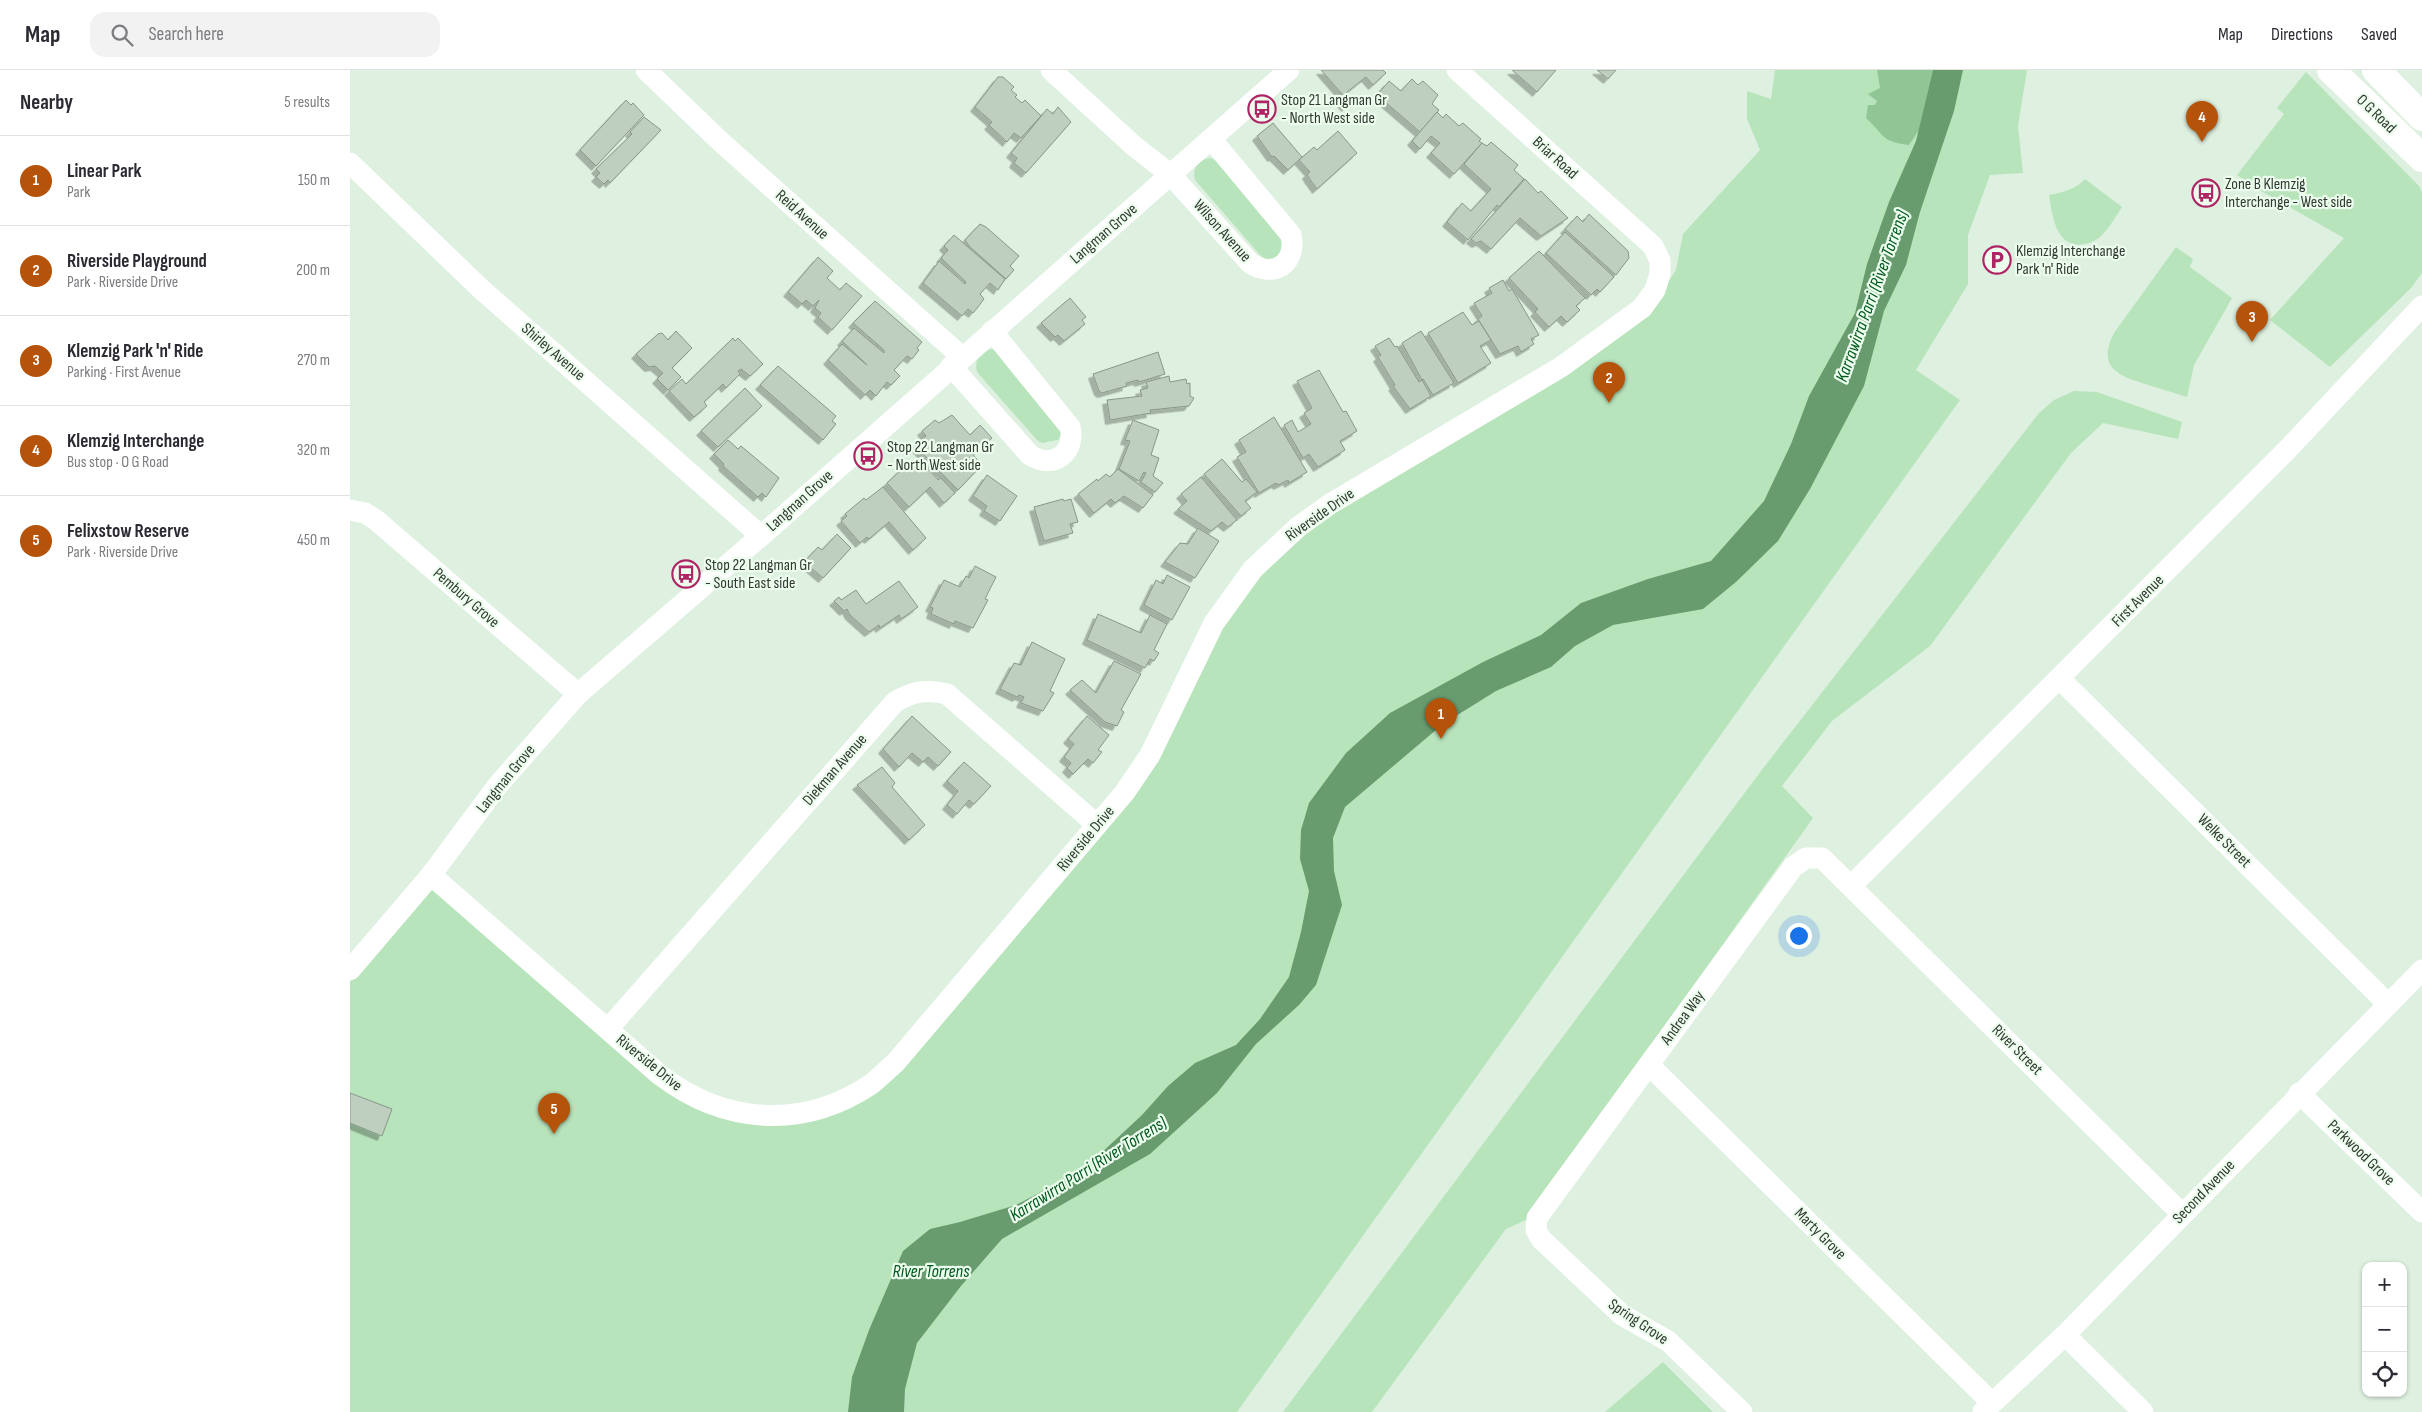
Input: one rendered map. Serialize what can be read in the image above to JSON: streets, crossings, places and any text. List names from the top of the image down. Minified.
{"streets":{"main road":["O G Road"],"street":["Briar Road","Reid Avenue","Wilson Avenue","Langman Grove","Shirley Avenue","Riverside Drive","Pembury Grove","First Avenue","Diekman Avenue","Welke Street","Andrea Way","River Street","Parkwood Grove","Second Avenue","Marty Grove","Spring Grove"]},"crossings":[["Briar Road","Riverside Drive"],["Reid Avenue","Langman Grove"],["Wilson Avenue","Langman Grove"],["Langman Grove","Shirley Avenue"],["Langman Grove","Riverside Drive"],["Langman Grove","Pembury Grove"],["Riverside Drive","Diekman Avenue"],["First Avenue","Welke Street"],["First Avenue","Andrea Way"],["First Avenue","River Street"],["Welke Street","Second Avenue"],["Andrea Way","River Street"],["Andrea Way","Marty Grove"],["Andrea Way","Spring Grove"],["River Street","Second Avenue"],["Parkwood Grove","Second Avenue"],["Second Avenue","Marty Grove"]],"water":["Karrawirra Parri (River Torrens)","River Torrens"],"places":{"bus stop":["Stop 21 Langman Gr - North West side","Zone B Klemzig Interchange - West side","Stop 22 Langman Gr - North West side","Stop 22 Langman Gr - South East side"],"parking":["Klemzig Interchange Park 'n' Ride"]},"page":{"header":"Map","search":"Search here","nav":["Map","Directions","Saved"],"heading":["Nearby","5 results"],"pins":["4","3","2","1","5"],"list":[{"mark":"1","name":"Linear Park","note":"Park","value":"150 m"},{"mark":"2","name":"Riverside Playground","note":"Park · Riverside Drive","value":"200 m"},{"mark":"3","name":"Klemzig Park 'n' Ride","note":"Parking · First Avenue","value":"270 m"},{"mark":"4","name":"Klemzig Interchange","note":"Bus stop · O G Road","value":"320 m"},{"mark":"5","name":"Felixstow Reserve","note":"Park · Riverside Drive","value":"450 m"}],"map_buttons":["+","−"]}}
